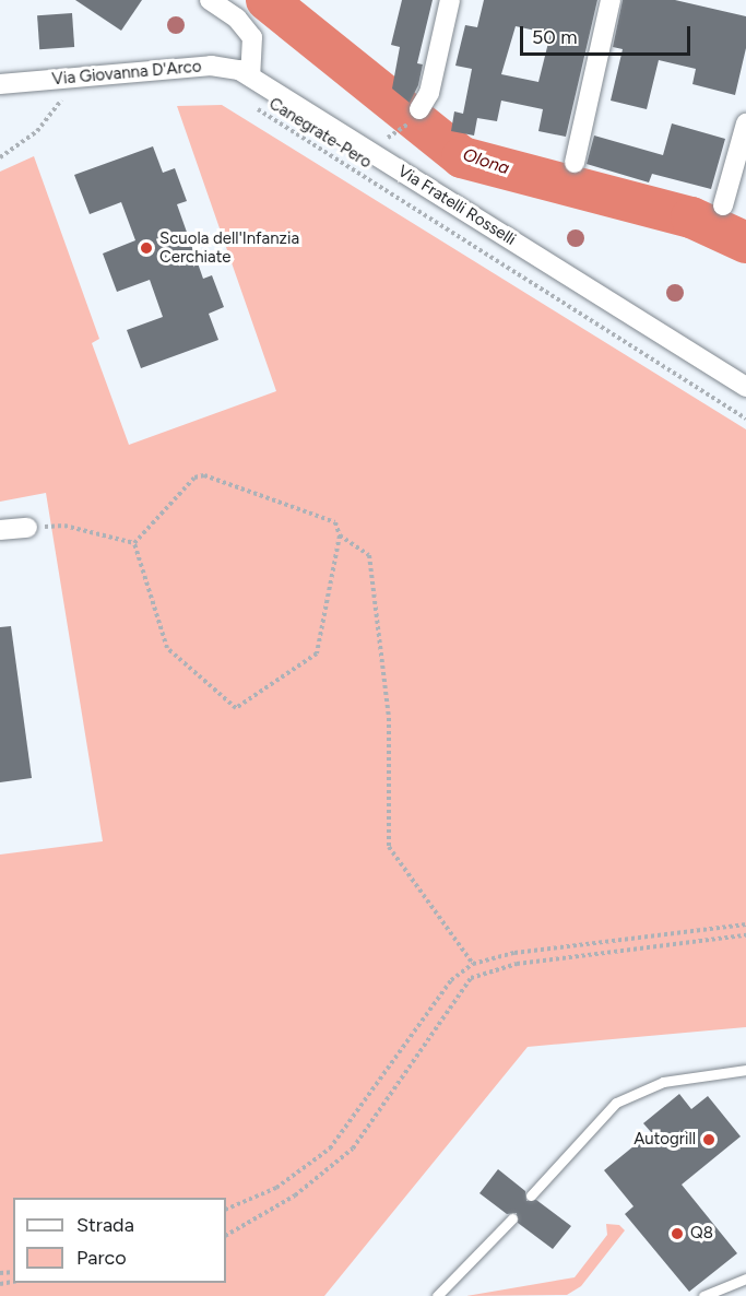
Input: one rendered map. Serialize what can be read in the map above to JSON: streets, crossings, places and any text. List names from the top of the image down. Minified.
{"streets":{"street":["Via Giovanna D'Arco","Via Fratelli Rosselli"],"path":["Canegrate-Pero"]},"crossings":[["Via Giovanna D'Arco","Via Fratelli Rosselli"]],"water":["Olona"],"places":["Scuola dell'Infanzia Cerchiate","Autogrill","Q8"],"legend":["Strada","Parco"],"scale_bar":"50 m"}
